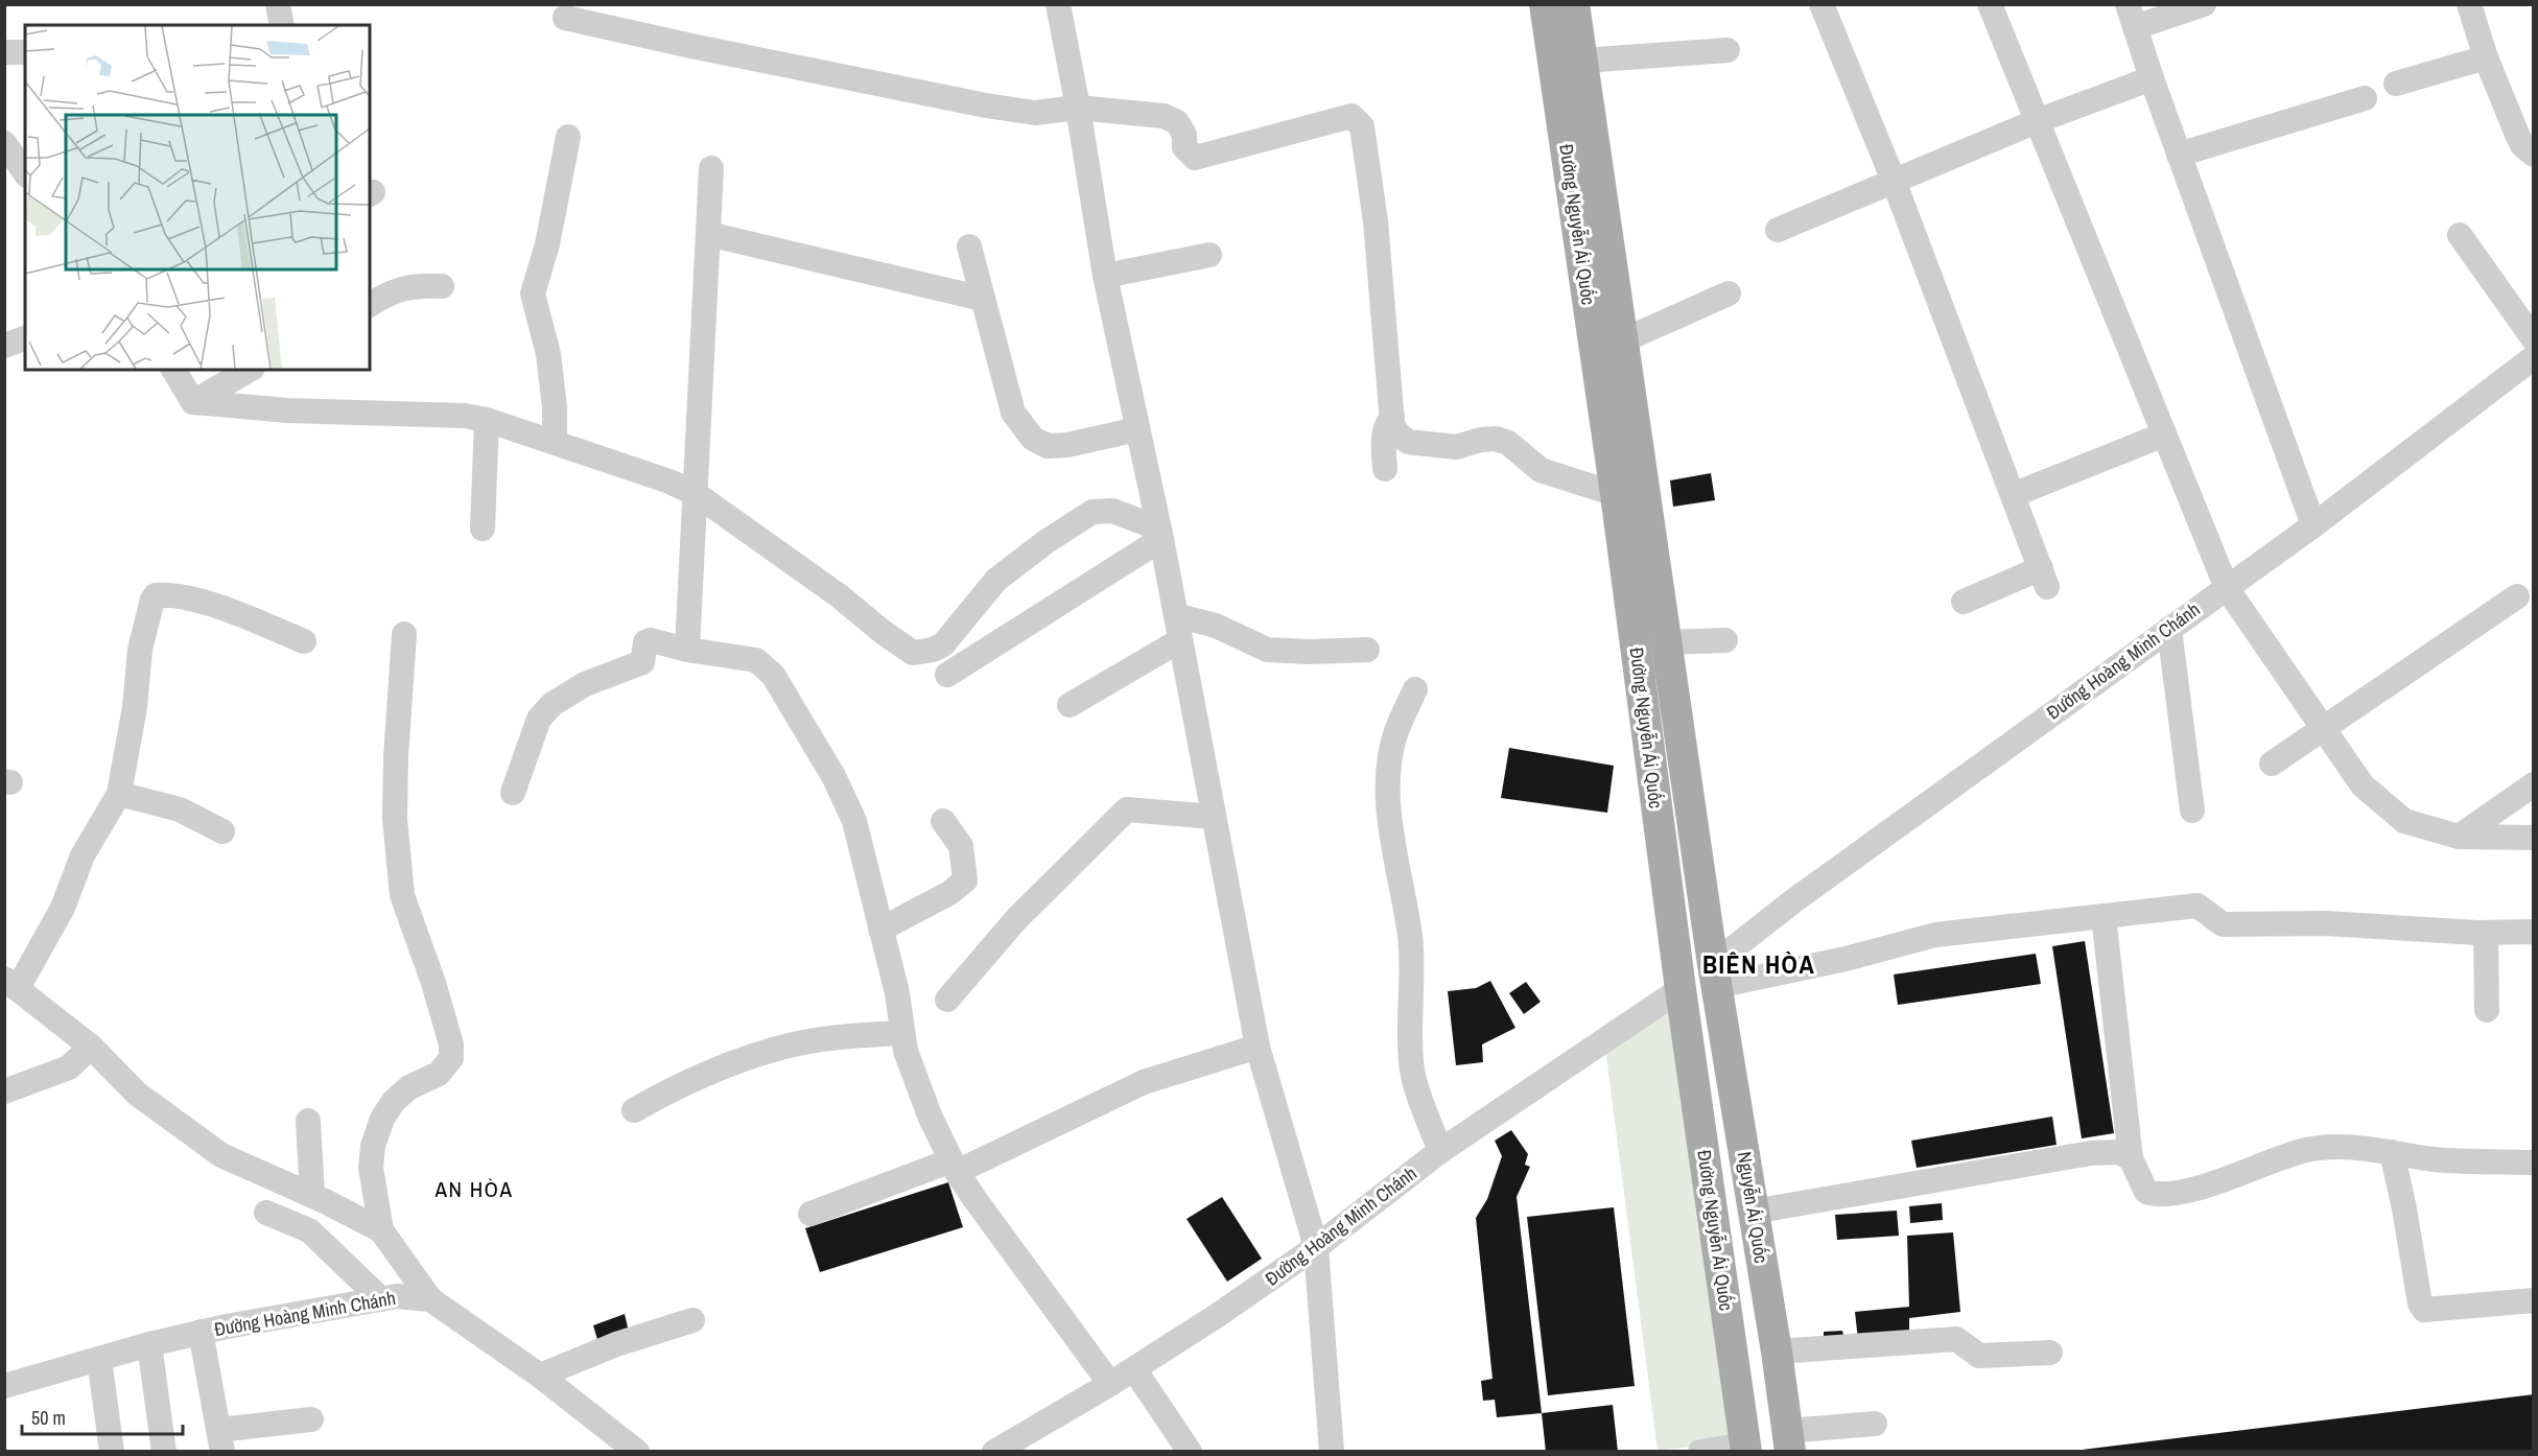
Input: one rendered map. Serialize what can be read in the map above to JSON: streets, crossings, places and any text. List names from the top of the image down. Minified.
{"streets":{"main road":["Đường Nguyễn Ái Quốc","Nguyễn Ái Quốc"],"street":["Đường Hoàng Minh Chánh"]},"crossings":[["Đường Nguyễn Ái Quốc","Đường Hoàng Minh Chánh"],["Đường Nguyễn Ái Quốc","Nguyễn Ái Quốc"],["Đường Hoàng Minh Chánh","Nguyễn Ái Quốc"]],"districts":["BIÊN HÒA","AN HÒA"],"scale_bar":"50 m"}
